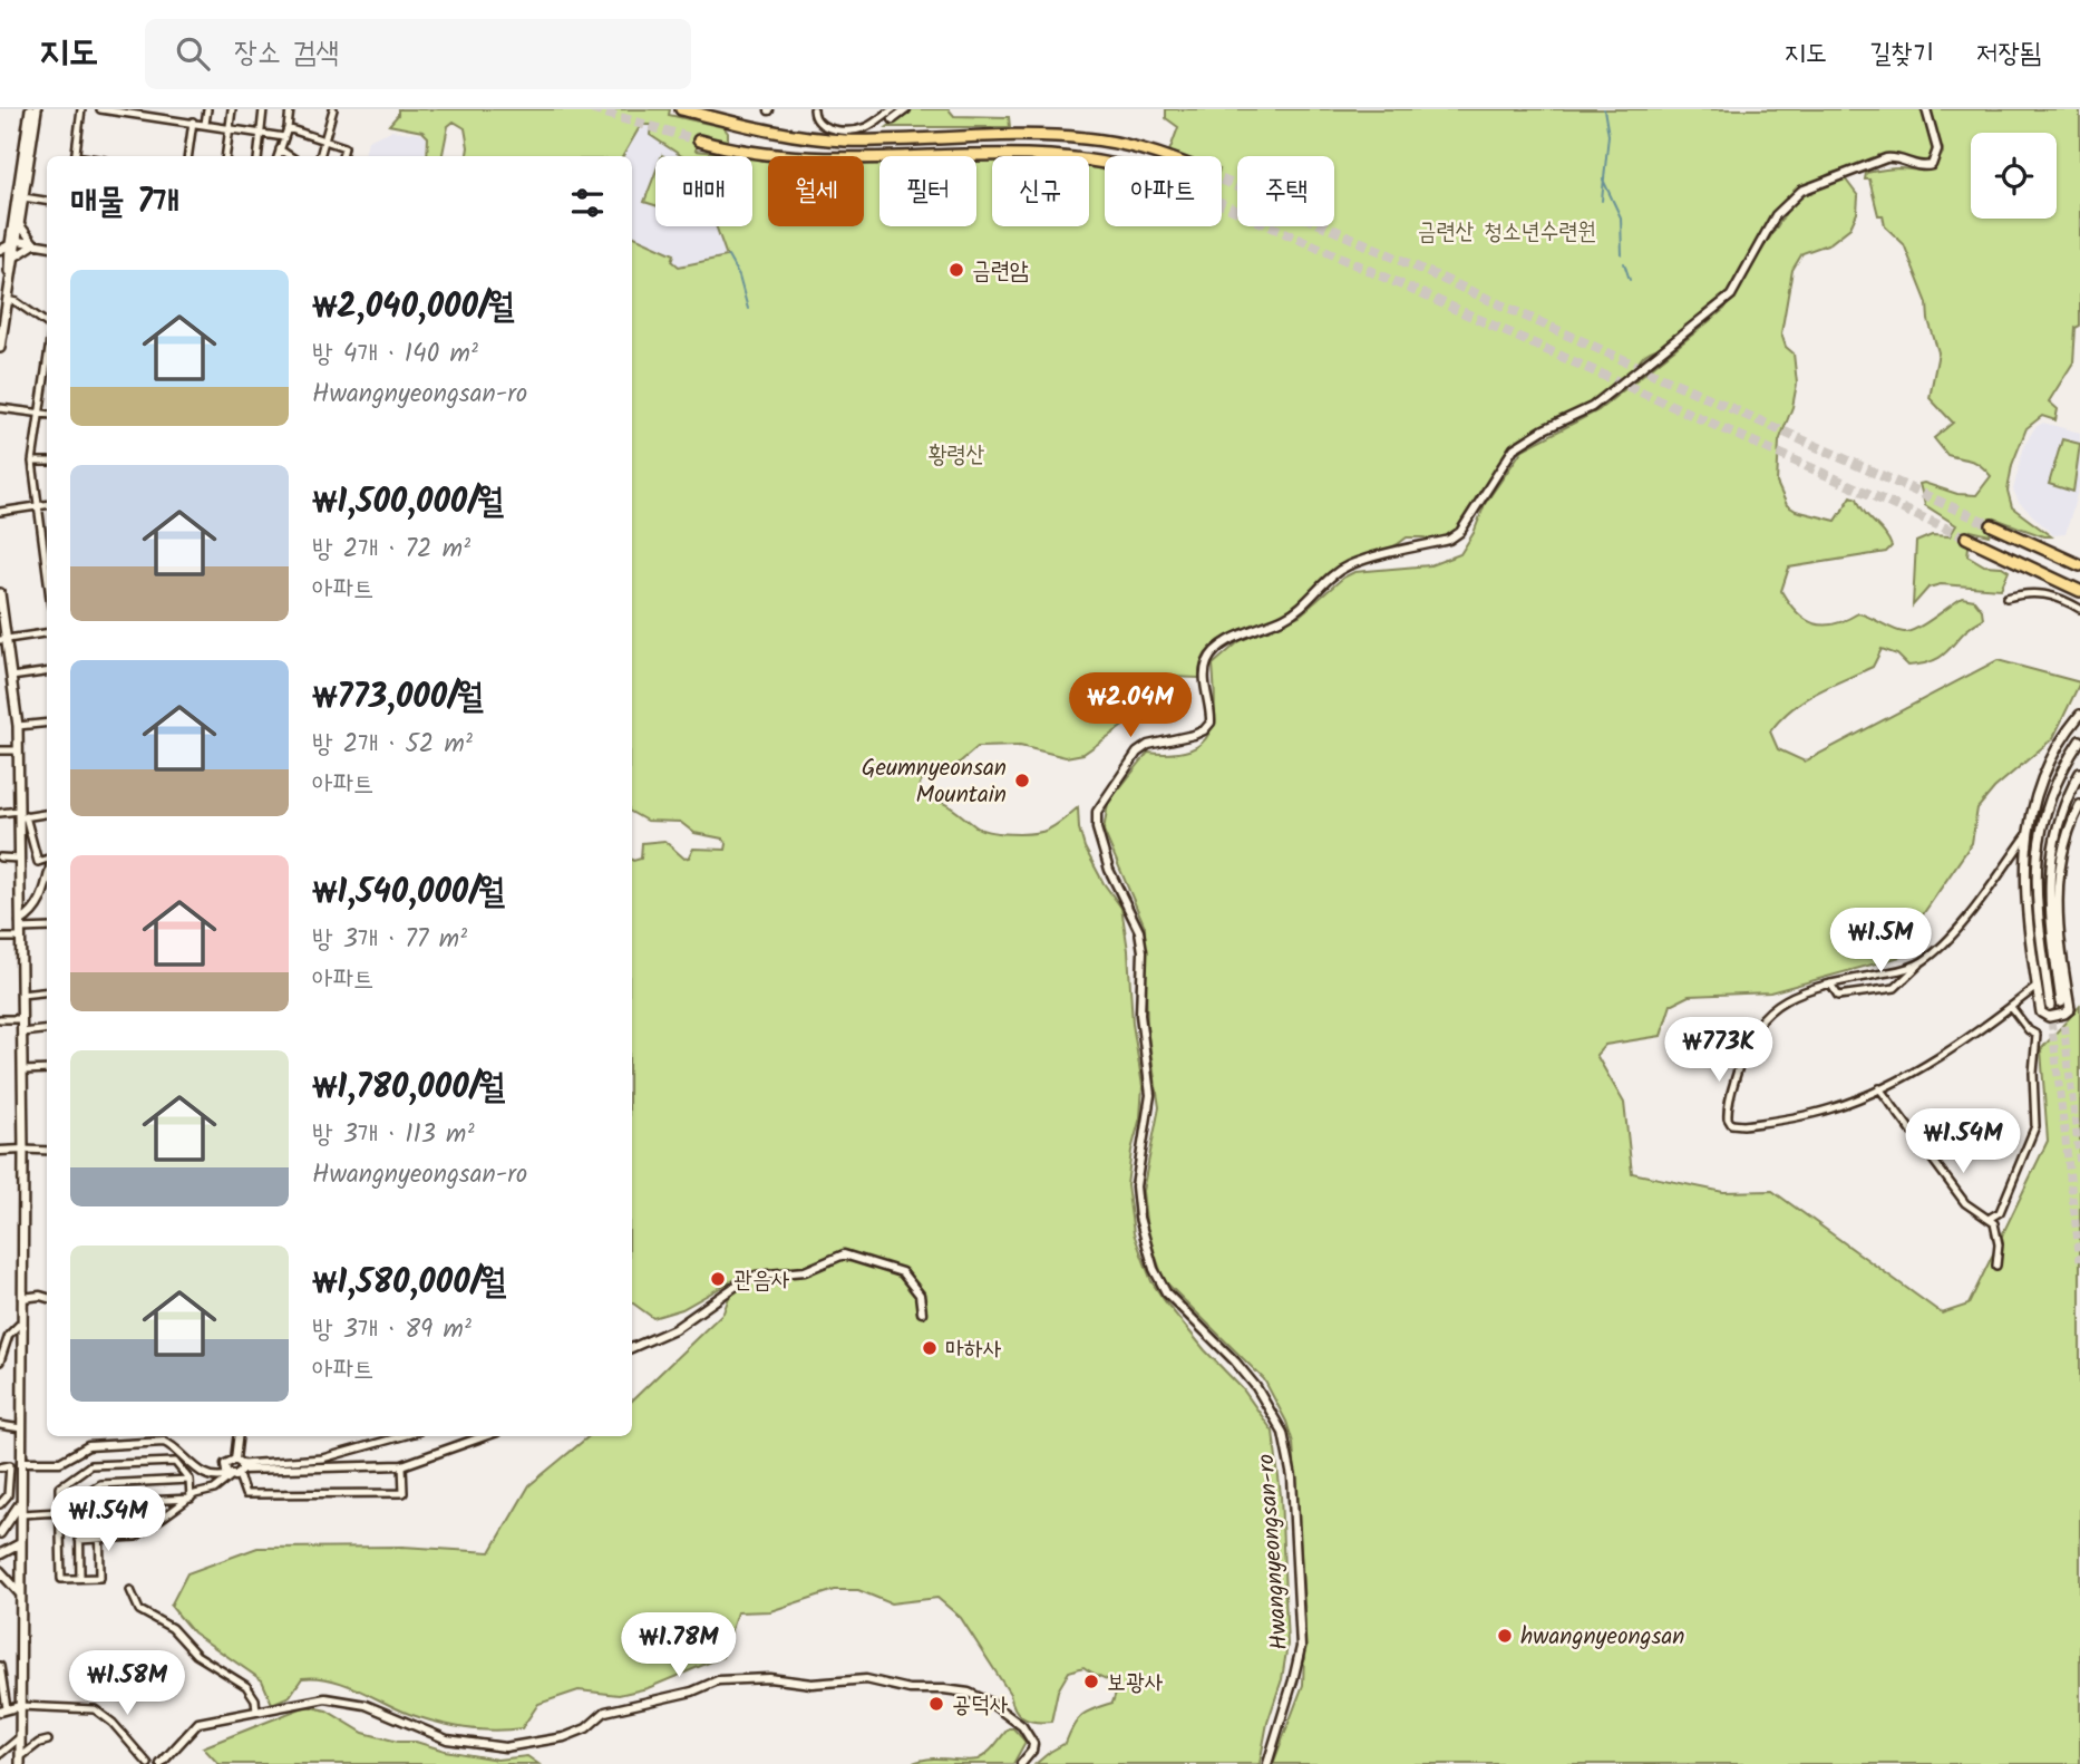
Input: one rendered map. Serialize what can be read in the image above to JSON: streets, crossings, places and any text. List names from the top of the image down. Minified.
{"streets":{"street":["Hwangnyeongsan-ro"]},"parks":["금련산 청소년수련원","황령산"],"places":["금련암","Geumnyeonsan Mountain","관음사","마하사","hwangnyeongsan","보광사","공덕사"],"page":{"header":"지도","search":"장소 검색","nav":["지도","길찾기","저장됨"],"chip":["매매","월세","필터","신규","아파트","주택"],"heading":"매물 7개","list":[{"name":"₩2,040,000/월","note":"방 4개 · 140 m² · Hwangnyeongsan-ro"},{"name":"₩1,500,000/월","note":"방 2개 · 72 m² · 아파트"},{"name":"₩773,000/월","note":"방 2개 · 52 m² · 아파트"},{"name":"₩1,540,000/월","note":"방 3개 · 77 m² · 아파트"},{"name":"₩1,780,000/월","note":"방 3개 · 113 m² · Hwangnyeongsan-ro"},{"name":"₩1,580,000/월","note":"방 3개 · 89 m² · 아파트"}],"price":["₩2.04M","₩1.5M","₩773K","₩1.54M","₩1.54M","₩1.78M","₩1.58M"]}}
